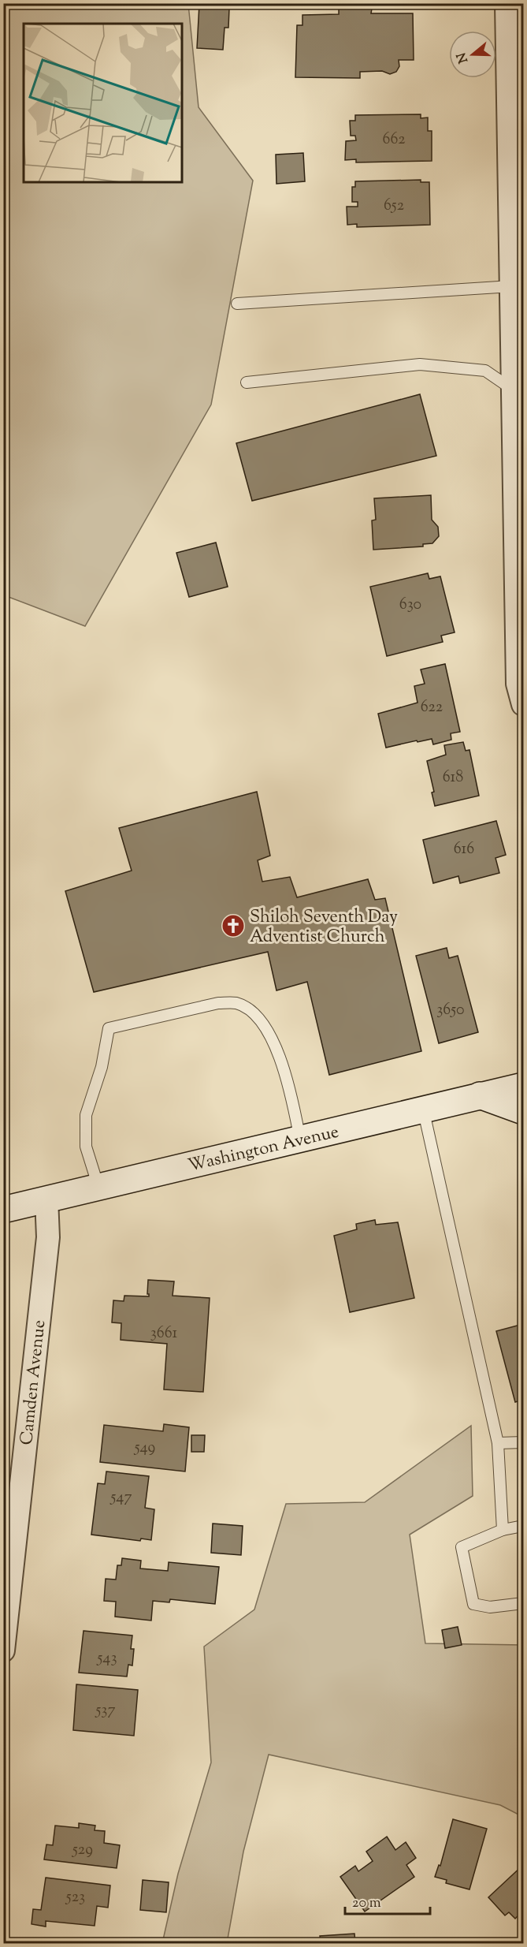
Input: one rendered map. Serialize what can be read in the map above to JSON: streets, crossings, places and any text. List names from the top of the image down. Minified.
{"streets":{"street":["Washington Avenue","Camden Avenue"]},"crossings":[["Washington Avenue","Camden Avenue"]],"places":{"church":["Shiloh Seventh Day Adventist Church"]},"house_numbers":["662","652","630","622","618","616","3650","3661","549","547","543","537","529","523"],"scale_bar":"20 m","north":"left"}
